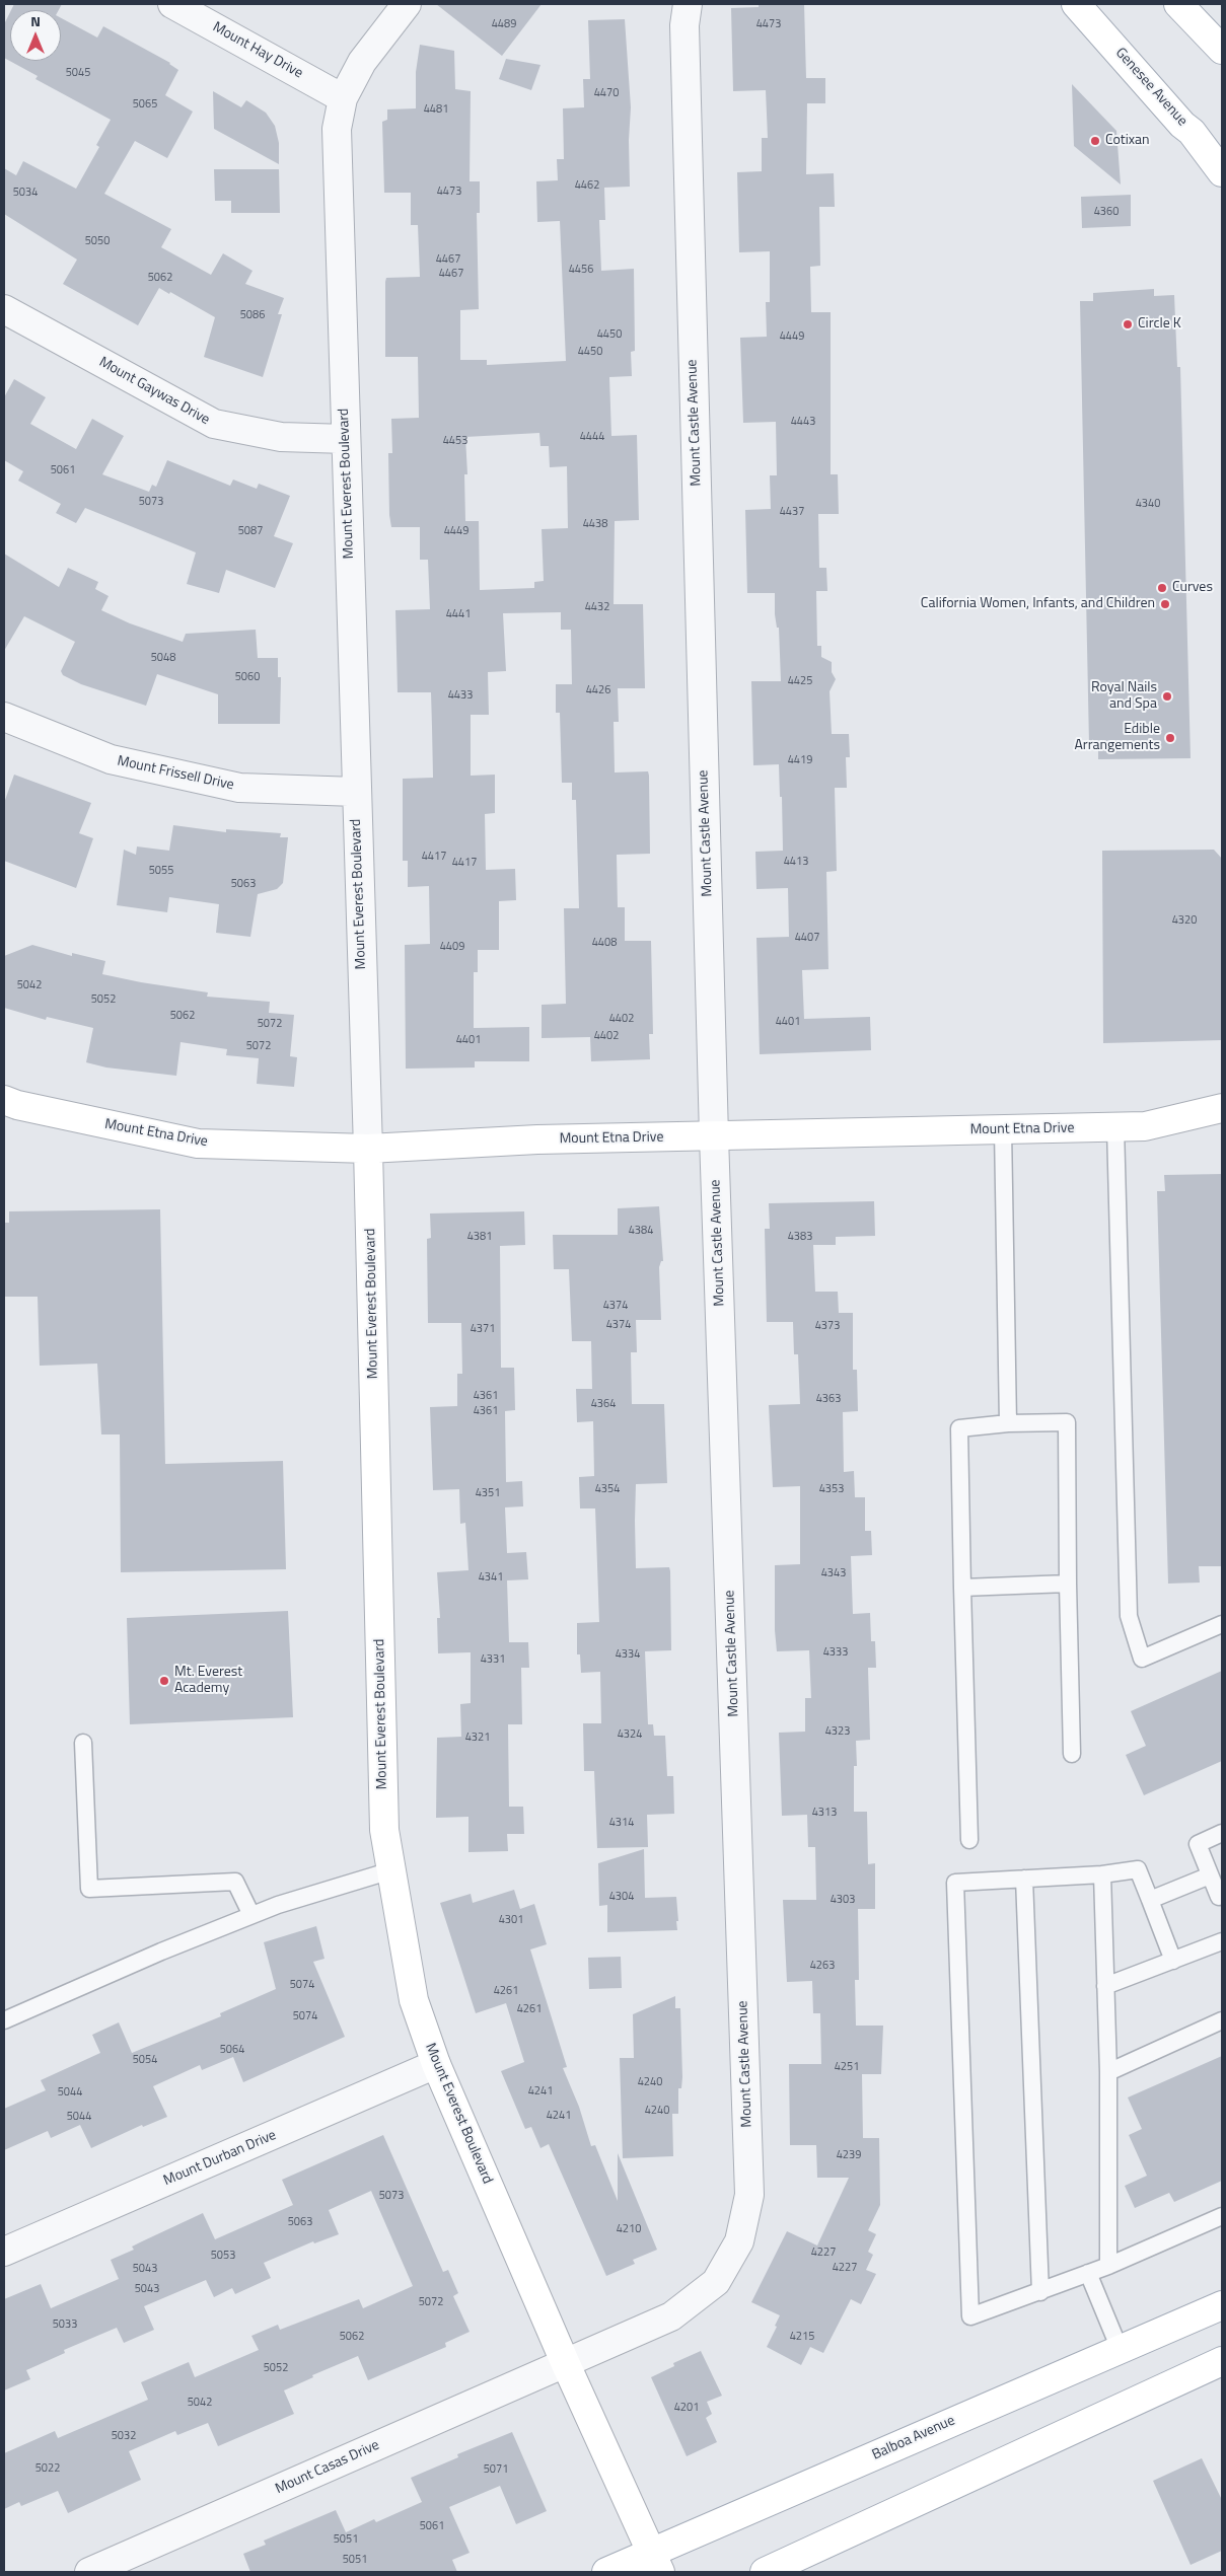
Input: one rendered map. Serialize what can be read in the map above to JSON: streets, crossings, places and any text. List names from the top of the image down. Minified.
{"streets":{"street":["Mount Hay Drive","Genesee Avenue","Mount Gaywas Drive","Mount Castle Avenue","Mount Everest Boulevard","Mount Frissell Drive","Mount Etna Drive","Mount Durban Drive","Balboa Avenue","Mount Casas Drive"]},"crossings":[["Mount Hay Drive","Mount Everest Boulevard"],["Mount Gaywas Drive","Mount Everest Boulevard"],["Mount Castle Avenue","Mount Everest Boulevard"],["Mount Castle Avenue","Mount Etna Drive"],["Mount Castle Avenue","Mount Casas Drive"],["Mount Everest Boulevard","Mount Frissell Drive"],["Mount Everest Boulevard","Mount Etna Drive"],["Mount Everest Boulevard","Mount Durban Drive"],["Mount Everest Boulevard","Balboa Avenue"],["Mount Everest Boulevard","Mount Casas Drive"]],"places":["Cotixan","Circle K","Curves","California Women, Infants, and Children","Royal Nails and Spa","Edible Arrangements","Mt. Everest Academy"],"house_numbers":["4489","4473","5045","4470","5065","4481","4462","4473","5034","4360","5050","4467","4456","4467","5062","5086","4450","4449","4450","4443","4444","4453","5061","5073","4340","4437","4438","5087","4449","4432","4441","5048","5060","4425","4426","4433","4419","4417","4413","4417","5055","5063","4320","4407","4408","4409","5042","5052","5062","4402","4401","5072","4402","4401","5072","4384","4381","4383","4374","4374","4373","4371","4361","4363","4364","4361","4354","4353","4351","4343","4341","4333","4334","4331","4323","4324","4321","4313","4314","4304","4303","4301","4263","5074","4261","4261","5074","5064","5054","4251","4240","4241","5044","4240","4241","5044","4239","5073","5063","4210","4227","5053","4227","5043","5043","5072","5033","5062","4215","5052","5042","4201","5032","5022","5071","5061","5051","5051"],"north":"top"}
